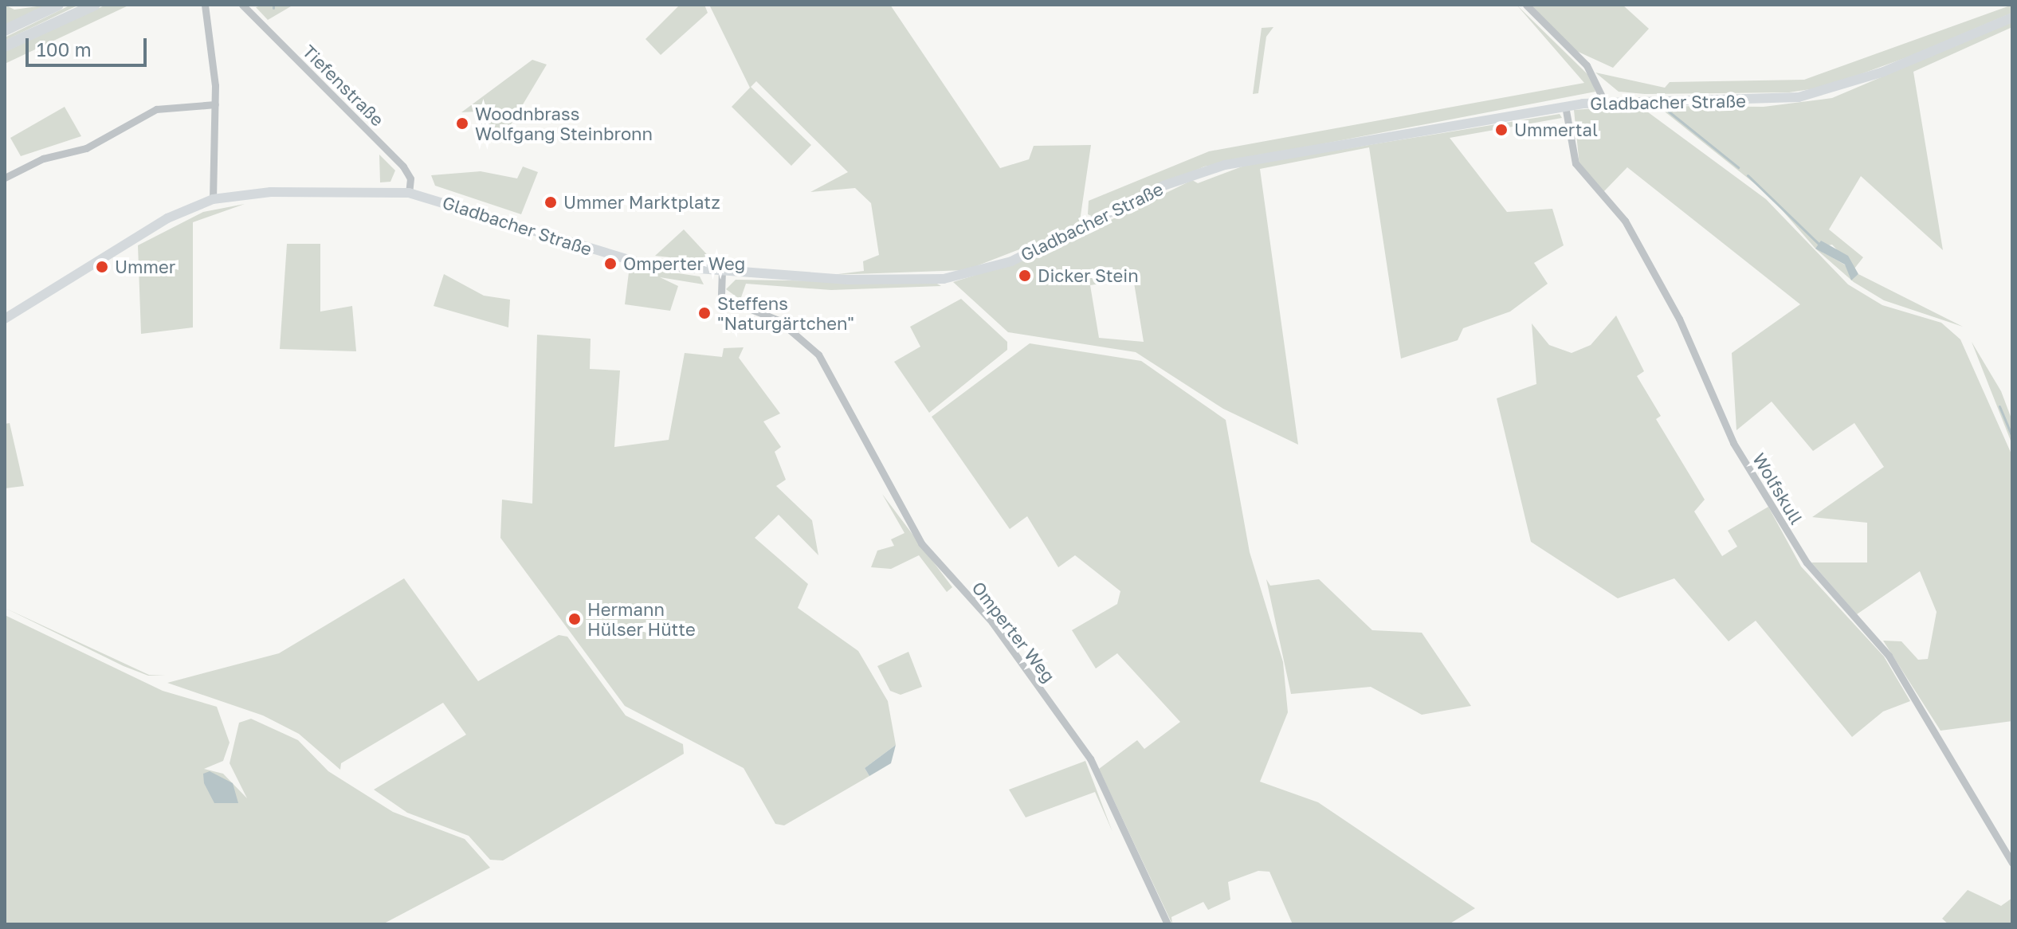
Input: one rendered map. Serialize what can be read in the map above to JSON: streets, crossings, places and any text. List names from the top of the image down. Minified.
{"streets":{"main road":["Gladbacher Straße"],"street":["Tiefenstraße","Wolfskull","Omperter Weg"]},"crossings":[["Tiefenstraße","Gladbacher Straße"],["Gladbacher Straße","Wolfskull"],["Gladbacher Straße","Omperter Weg"]],"places":["Woodnbrass Wolfgang Steinbronn","Ummertal","Ummer Marktplatz","Omperter Weg","Ummer","Dicker Stein","Steffens \"Naturgärtchen\"","Hermann Hülser Hütte"],"scale_bar":"100 m"}
